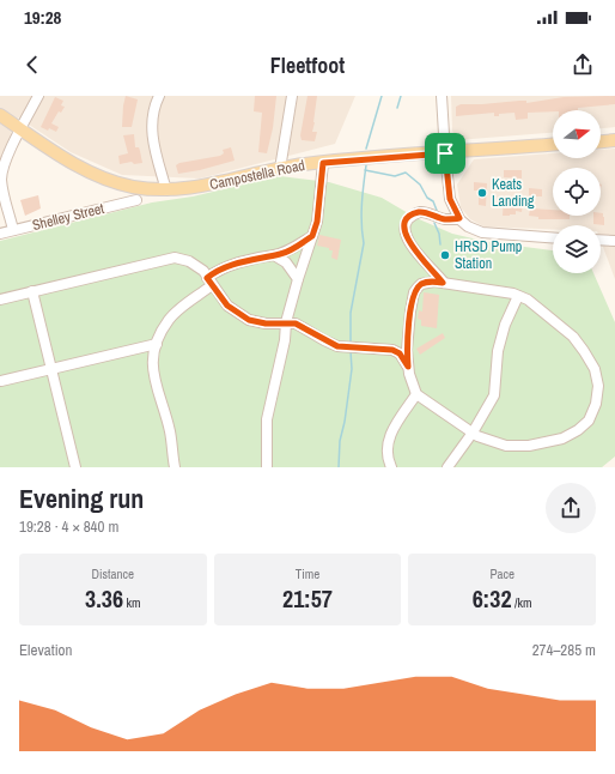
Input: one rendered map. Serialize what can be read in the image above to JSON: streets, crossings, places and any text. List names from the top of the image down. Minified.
{"streets":{"main road":["Campostella Road"],"street":["Shelley Street"]},"places":["Keats Landing","HRSD Pump Station"],"north":"right","page":{"status":"19:28","header":"Fleetfoot","heading":["Evening run","19:28 · 4 × 840 m"],"stats":[["Distance","3.36 km"],["Time","21:57"],["Pace","6:32 /km"]],"chart":["Elevation","274–285 m"]}}
